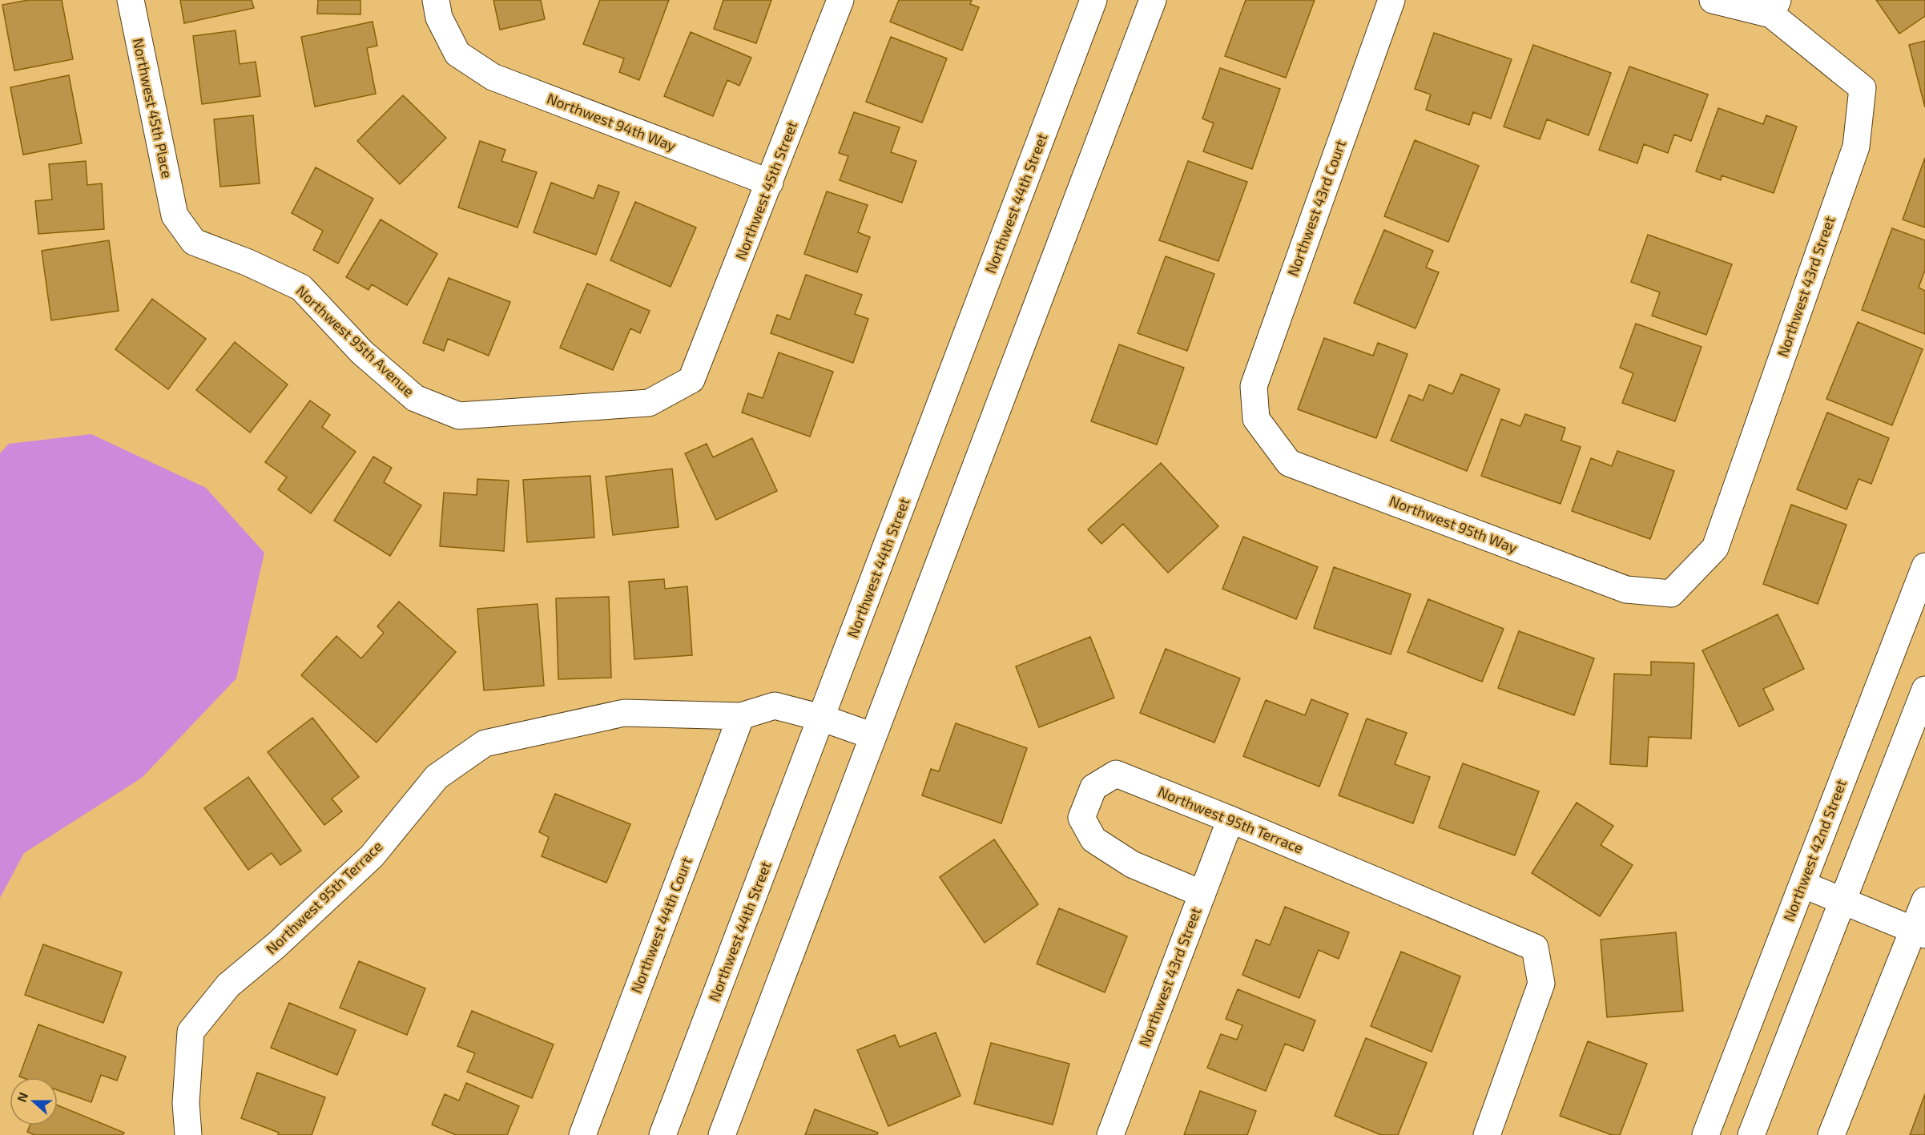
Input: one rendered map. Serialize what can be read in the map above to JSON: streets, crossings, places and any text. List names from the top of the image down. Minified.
{"streets":{"street":["Northwest 45th Place","Northwest 94th Way","Northwest 45th Street","Northwest 44th Street","Northwest 43rd Court","Northwest 43rd Street","Northwest 95th Avenue","Northwest 95th Way","Northwest 95th Terrace","Northwest 42nd Street","Northwest 44th Court"]},"crossings":[["Northwest 45th Place","Northwest 95th Avenue"],["Northwest 94th Way","Northwest 45th Street"],["Northwest 45th Street","Northwest 95th Avenue"],["Northwest 44th Street","Northwest 95th Terrace"],["Northwest 43rd Court","Northwest 95th Way"],["Northwest 43rd Street","Northwest 95th Way"],["Northwest 43rd Street","Northwest 95th Terrace"],["Northwest 95th Terrace","Northwest 44th Court"]],"north":"left"}
